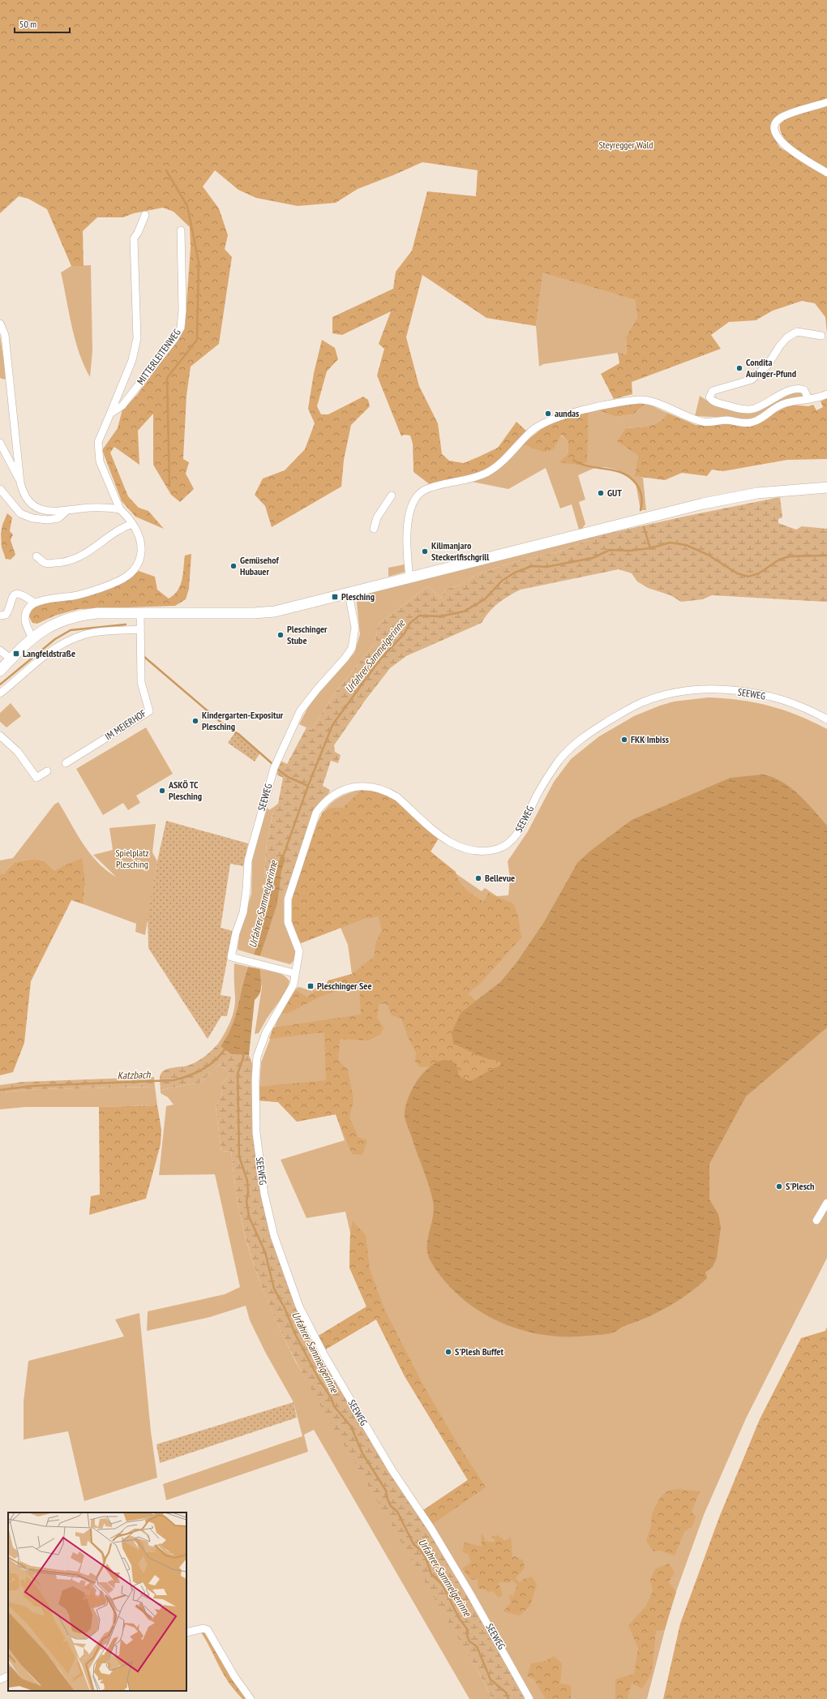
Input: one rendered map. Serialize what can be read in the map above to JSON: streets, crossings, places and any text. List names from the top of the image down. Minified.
{"streets":{"street":["MITTERLEITENWEG","SEEWEG","IM MEIERHOF"]},"water":["Urfahrer Sammelgerinne","Katzbach"],"parks":["Steyregger Wald","Spielplatz Plesching"],"places":{"other":["Condita Auinger-Pfund","aundas","GUT","Kilimanjaro Steckerlfischgrill","Gemüsehof Hubauer","Pleschinger Stube","Kindergarten-Expositur Plesching","FKK Imbiss","ASKÖ TC Plesching","Bellevue","S'Plesch","S'Plesh Buffet"],"transit":["Plesching","Langfeldstraße","Pleschinger See"]},"scale_bar":"50 m"}
